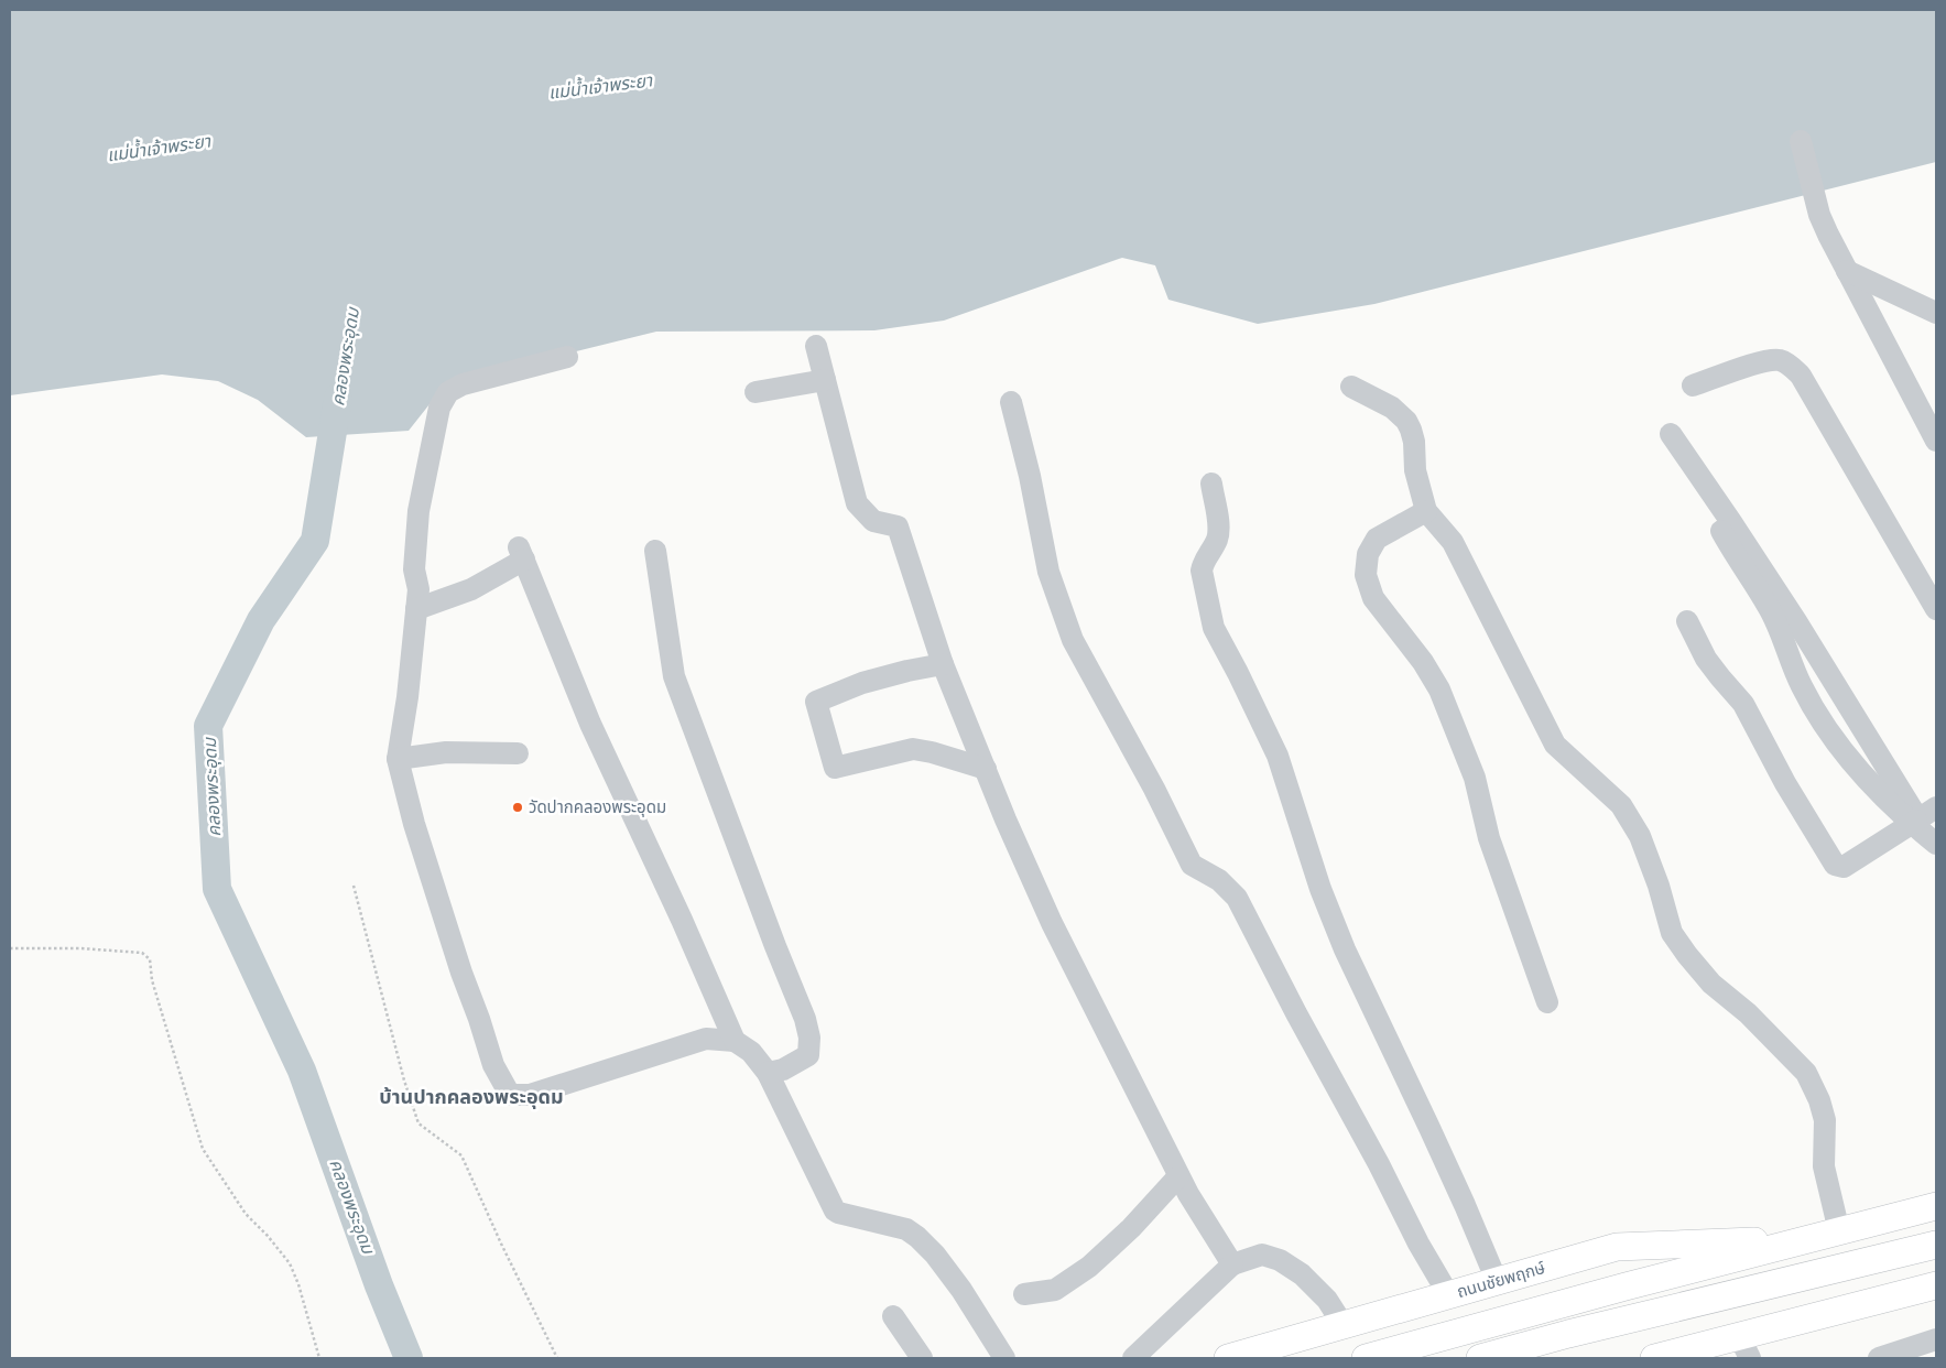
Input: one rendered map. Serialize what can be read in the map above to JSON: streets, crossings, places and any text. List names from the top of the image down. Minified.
{"streets":{"main road":["ถนนชัยพฤกษ์"]},"districts":["บ้านปากคลองพระอุดม"],"water":["แม่น้ำเจ้าพระยา","คลองพระอุดม"],"places":["วัดปากคลองพระอุดม"]}
